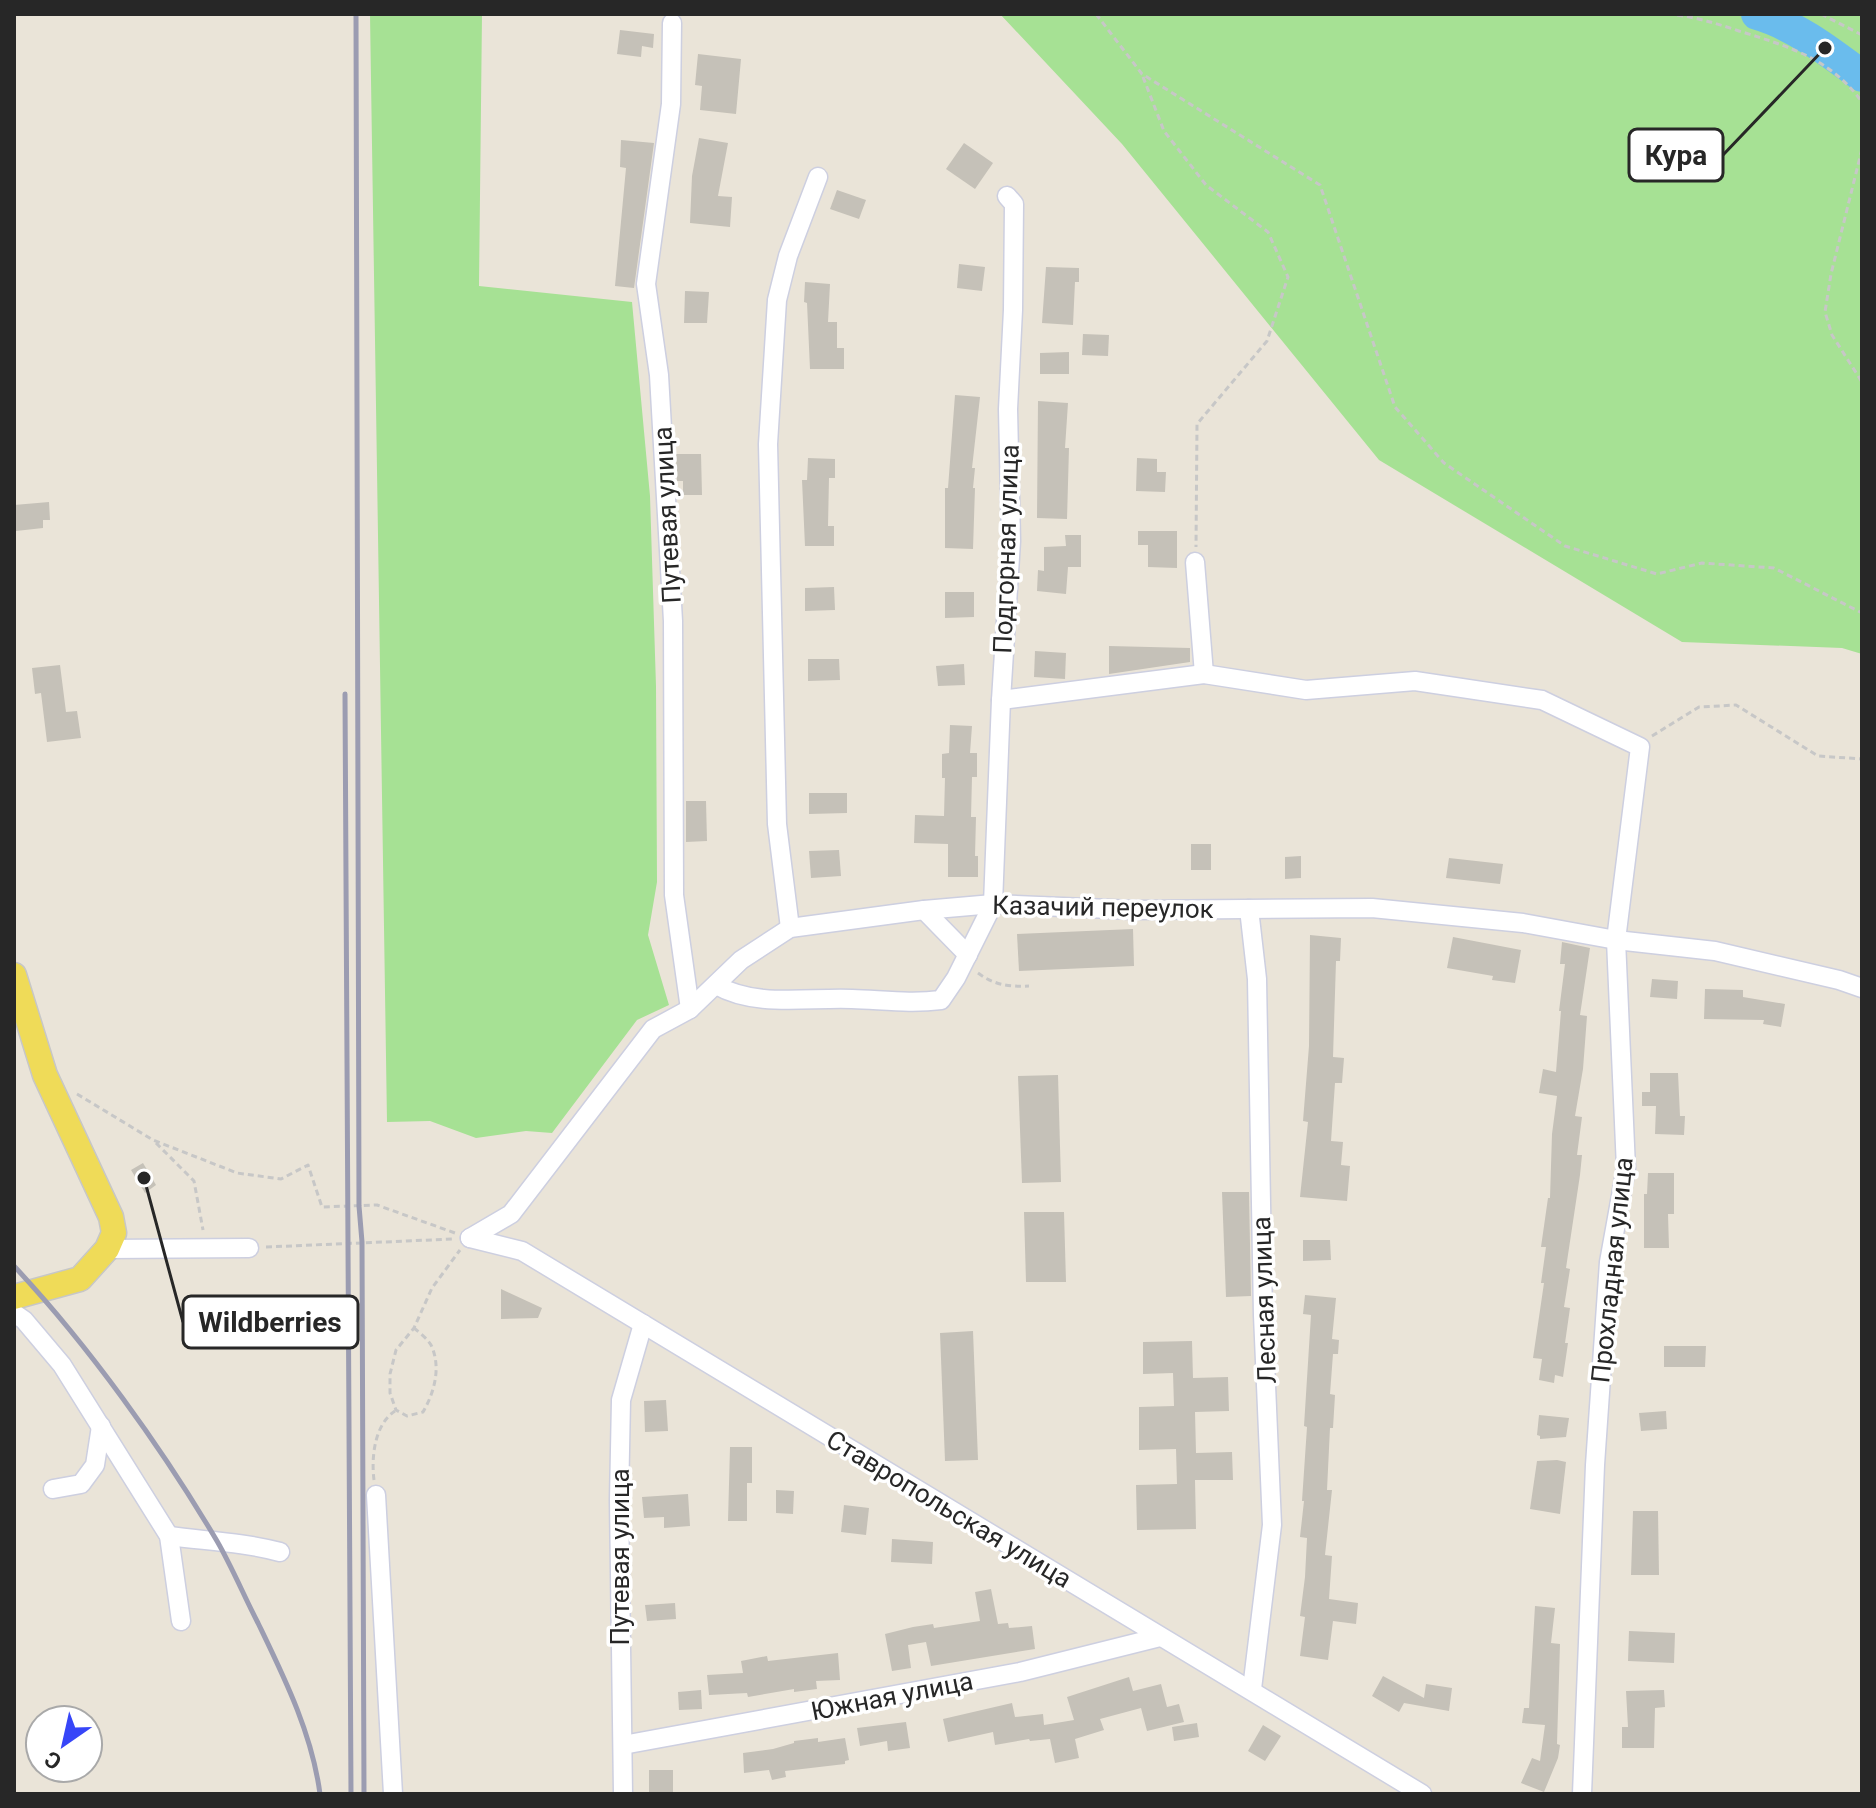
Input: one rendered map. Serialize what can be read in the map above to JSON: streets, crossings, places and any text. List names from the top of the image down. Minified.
{"streets":{"street":["Путевая улица","Подгорная улица","Казачий переулок","Прохладная улица","Лесная улица","Ставропольская улица","Южная улица"]},"crossings":[["Путевая улица","Казачий переулок"],["Путевая улица","Ставропольская улица"],["Путевая улица","Южная улица"],["Подгорная улица","Казачий переулок"],["Казачий переулок","Прохладная улица"],["Казачий переулок","Лесная улица"],["Казачий переулок","Ставропольская улица"],["Лесная улица","Ставропольская улица"],["Ставропольская улица","Южная улица"]],"places":["Кура","Wildberries"],"north":"bottom left"}
